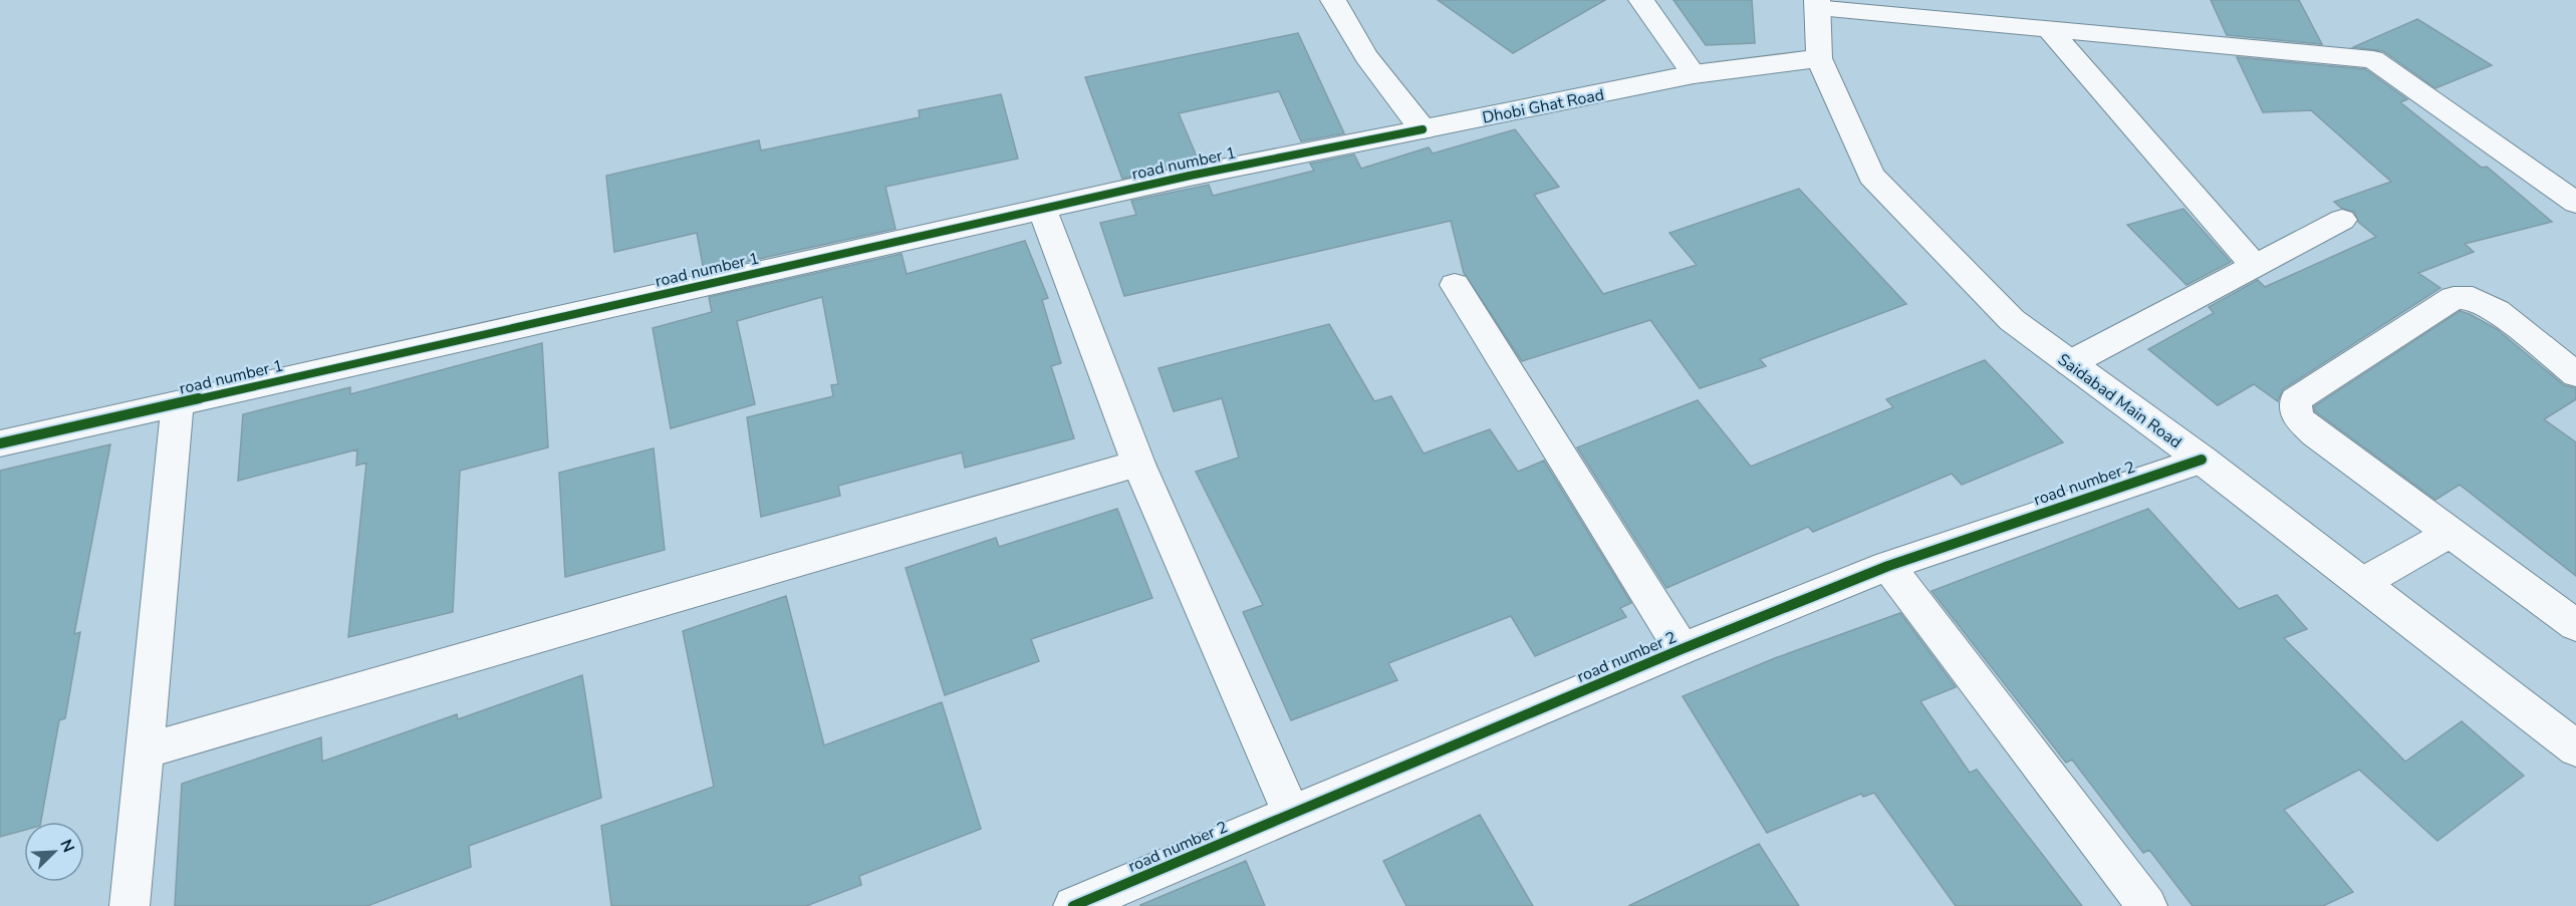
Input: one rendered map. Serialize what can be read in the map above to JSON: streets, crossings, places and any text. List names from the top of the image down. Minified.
{"streets":{"street":["Dhobi Ghat Road","road number 1","Saidabad Main Road","road number 2"]},"crossings":[["Dhobi Ghat Road","road number 1"],["Dhobi Ghat Road","Saidabad Main Road"],["Saidabad Main Road","road number 2"]],"north":"top right"}
